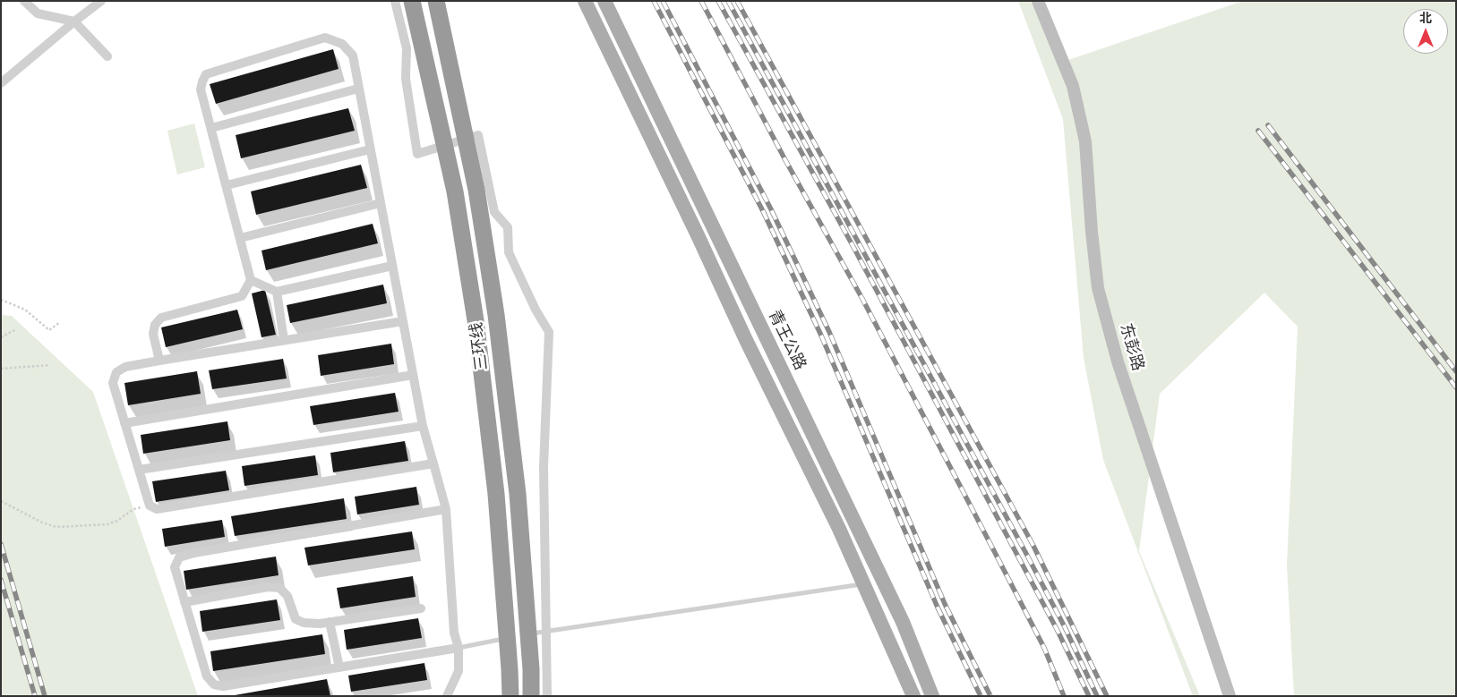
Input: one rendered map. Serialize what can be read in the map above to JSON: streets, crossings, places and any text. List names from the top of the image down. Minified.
{"streets":{"highway":["三环线"],"main road":["青王公路"],"street":["东彭路"]},"north":"top"}
